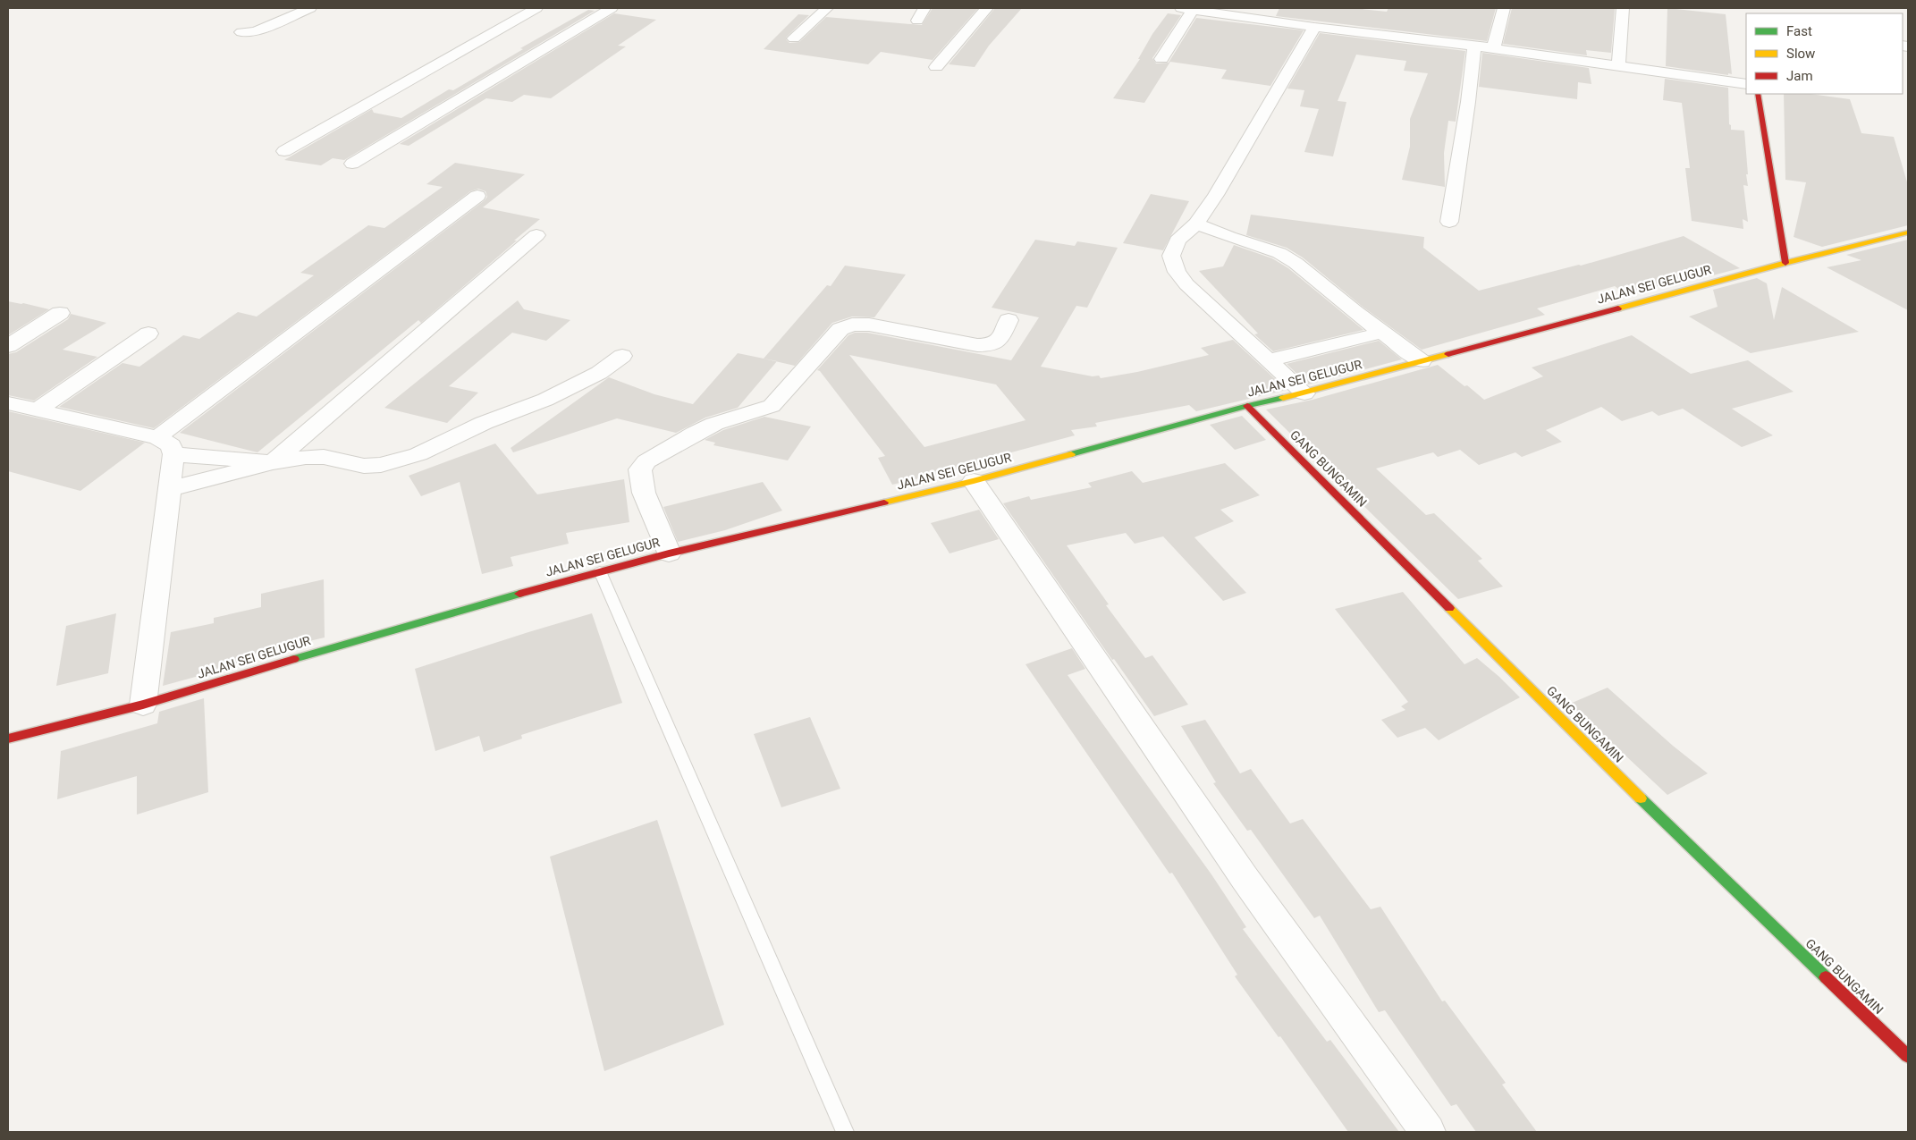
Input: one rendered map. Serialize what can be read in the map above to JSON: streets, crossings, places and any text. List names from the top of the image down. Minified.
{"streets":{"main road":["JALAN SEI GELUGUR","GANG BUNGAMIN"]},"crossings":[["JALAN SEI GELUGUR","GANG BUNGAMIN"]],"legend":["Fast","Slow","Jam"]}
